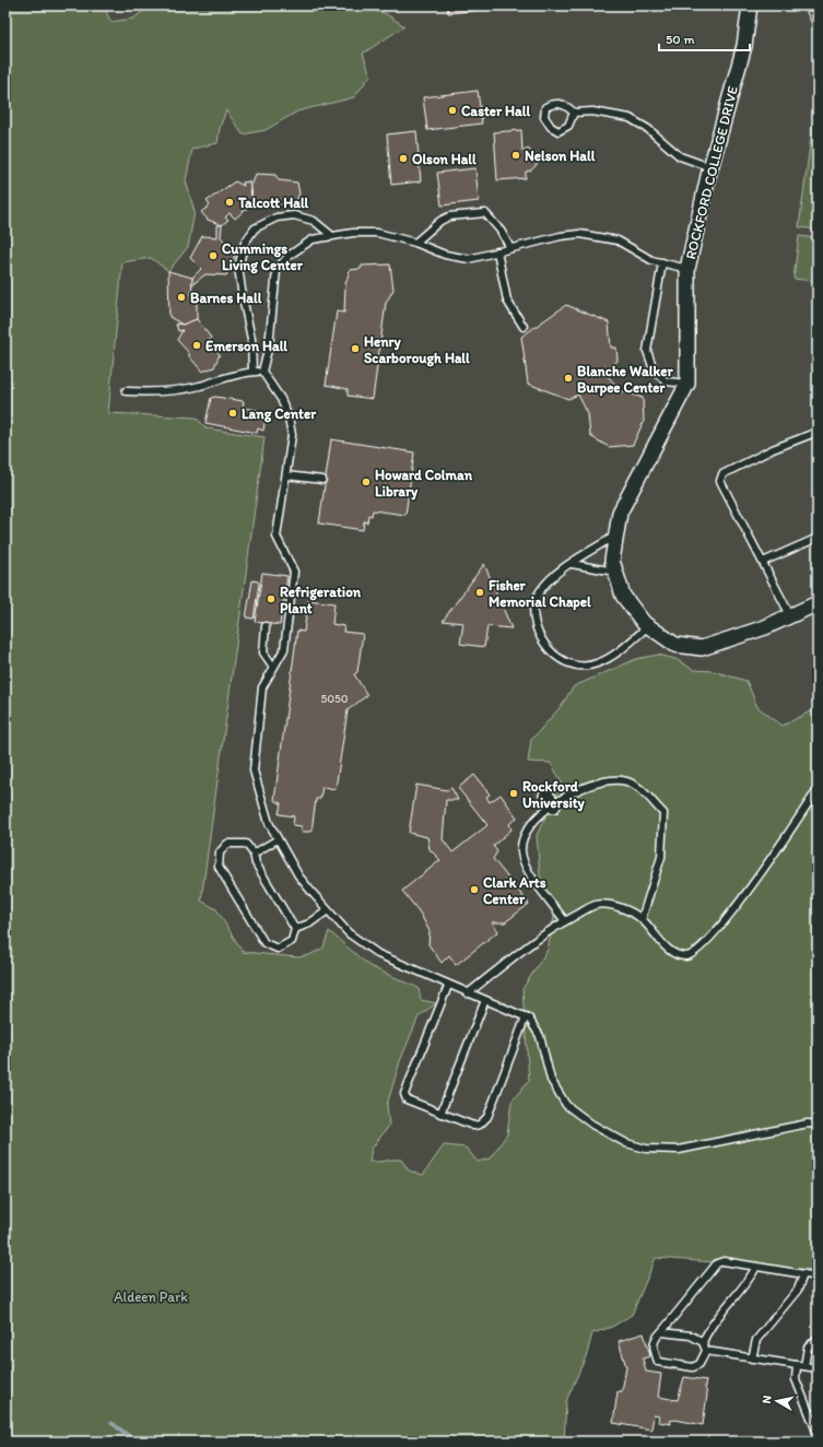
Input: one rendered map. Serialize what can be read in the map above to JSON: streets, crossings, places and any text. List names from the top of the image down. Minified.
{"streets":{"street":["ROCKFORD COLLEGE DRIVE"]},"parks":["Aldeen Park"],"places":["Caster Hall","Nelson Hall","Olson Hall","Talcott Hall","Cummings Living Center","Barnes Hall","Emerson Hall","Henry Scarborough Hall","Blanche Walker Burpee Center","Lang Center","Howard Colman Library","Fisher Memorial Chapel","Refrigeration Plant","Rockford University","Clark Arts Center"],"house_numbers":["5050"],"scale_bar":"50 m","north":"left"}
